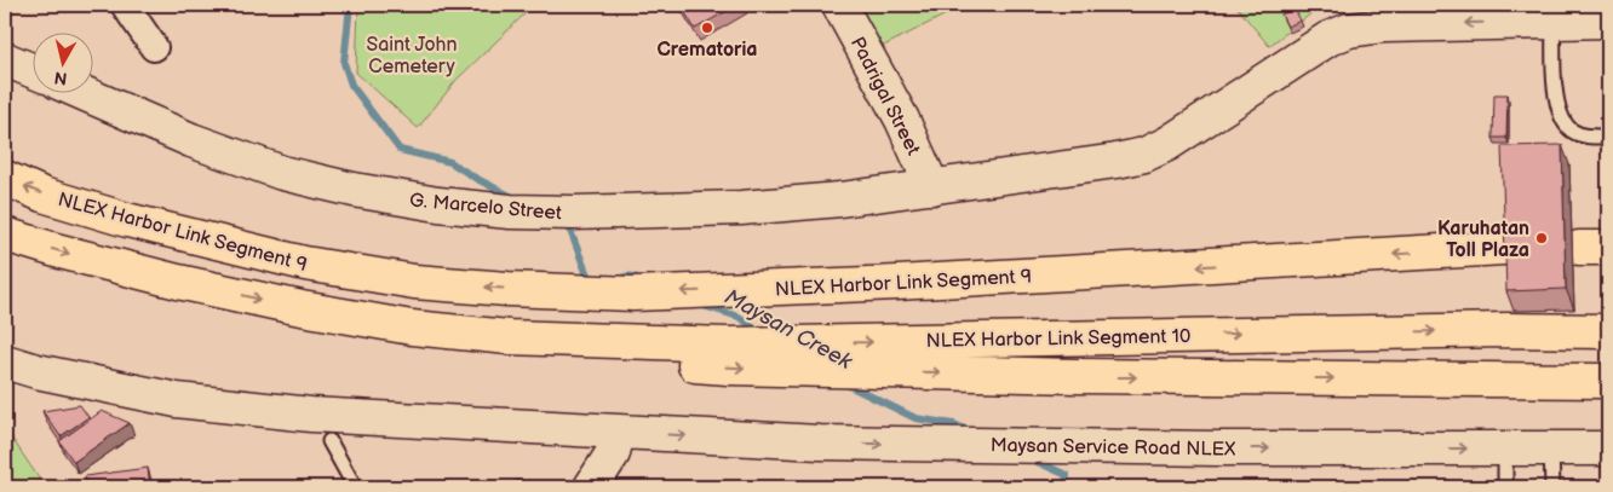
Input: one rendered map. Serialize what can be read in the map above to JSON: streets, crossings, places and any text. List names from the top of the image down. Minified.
{"streets":{"highway":["NLEX Harbor Link Segment 9","NLEX Harbor Link Segment 10"],"street":["Padrigal Street","G. Marcelo Street","Maysan Service Road NLEX"]},"crossings":[["Padrigal Street","G. Marcelo Street"]],"one_way":["G. Marcelo Street","Maysan Service Road NLEX"],"water":["Maysan Creek"],"parks":["Saint John Cemetery"],"places":["Crematoria","Karuhatan Toll Plaza"],"north":"bottom"}
